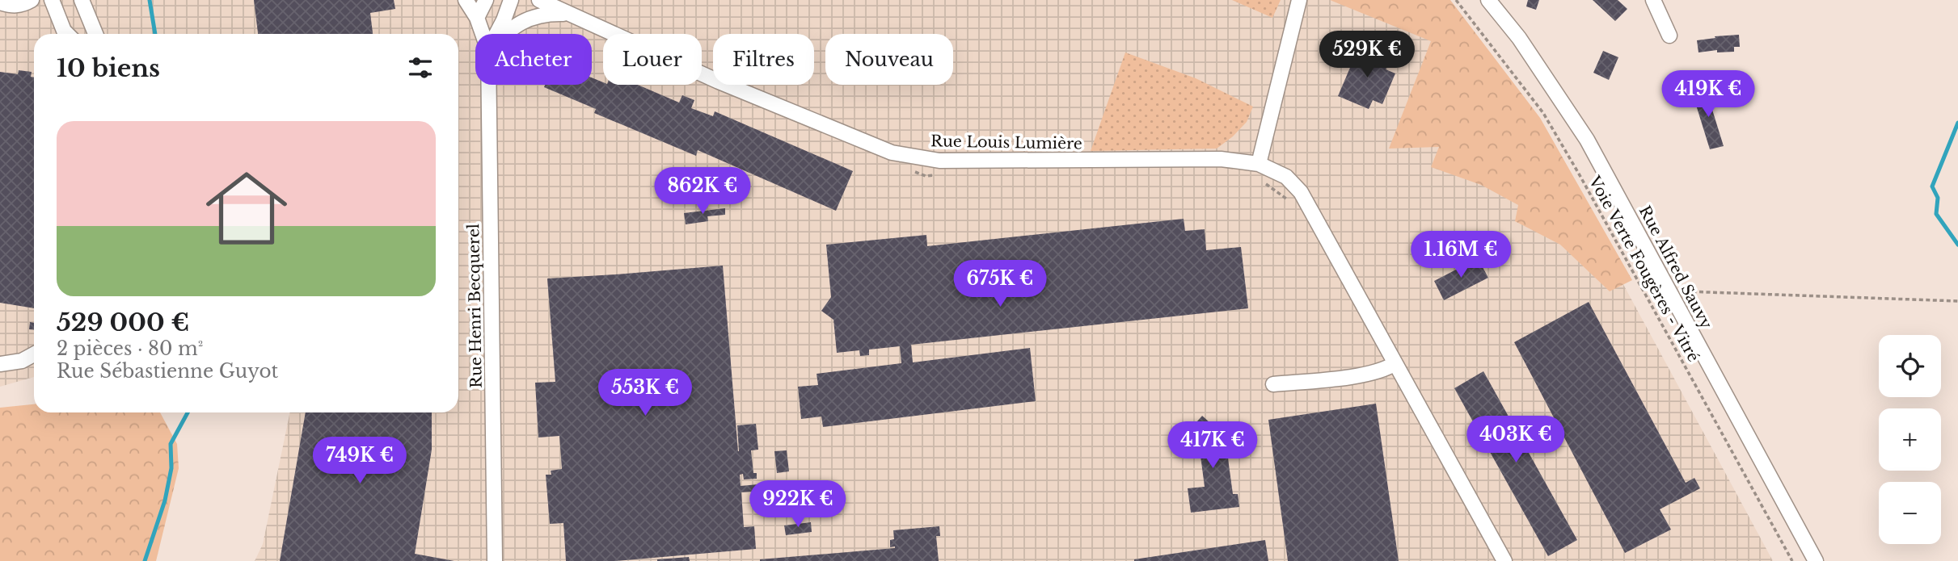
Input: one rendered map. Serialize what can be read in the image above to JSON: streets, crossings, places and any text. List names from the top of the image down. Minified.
{"streets":{"street":["Rue Louis Lumière","Rue Alfred Sauvy","Rue Henri Becquerel"],"path":["Voie Verte Fougères - Vitré"]},"page":{"price":["529K €","419K €","862K €","1.16M €","675K €","553K €","403K €","417K €","749K €","922K €"],"chip":["Acheter","Louer","Filtres","Nouveau"],"heading":"10 biens","list":[{"name":"529 000 €","note":"2 pièces · 80 m² · Rue Sébastienne Guyot"}],"map_buttons":["+","−"]}}
